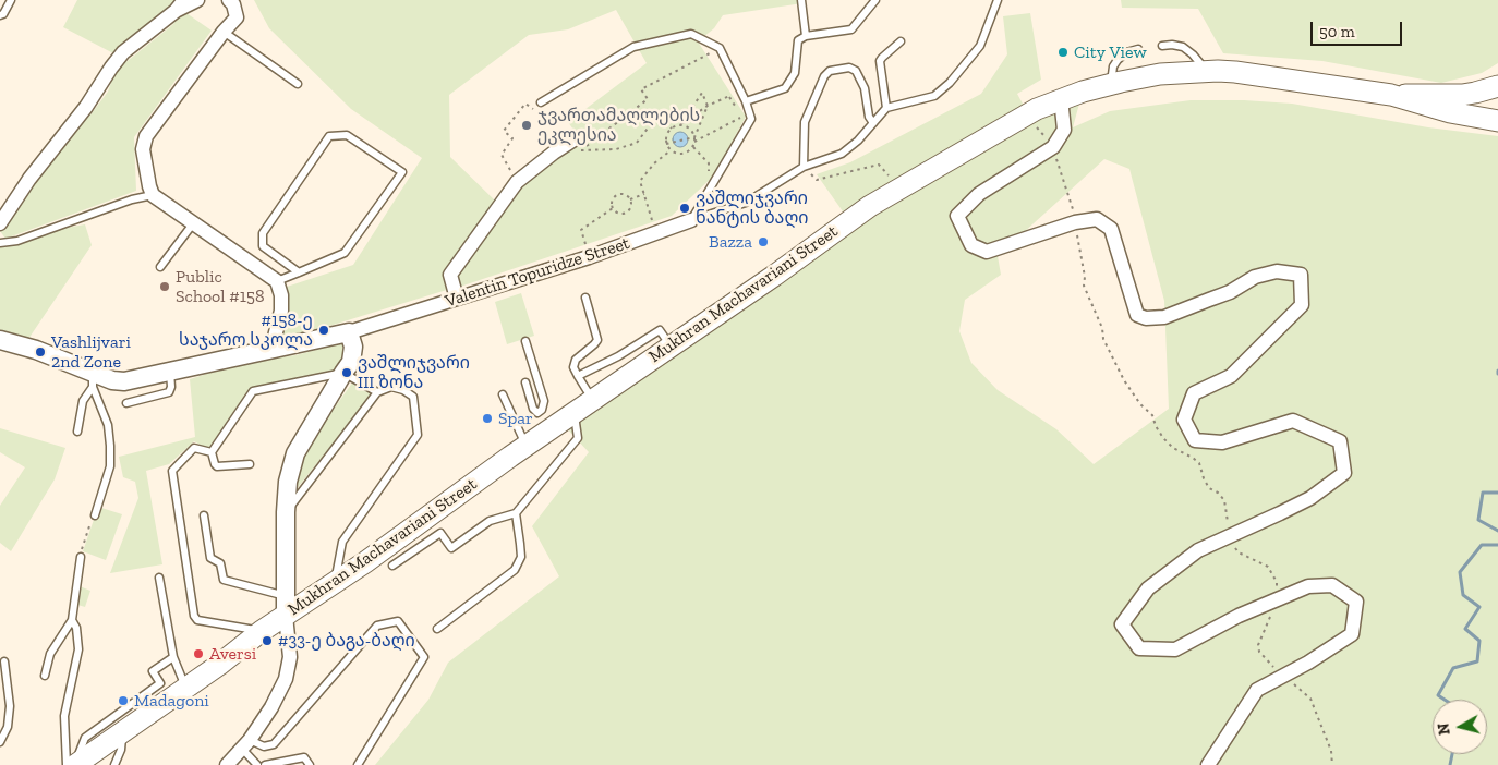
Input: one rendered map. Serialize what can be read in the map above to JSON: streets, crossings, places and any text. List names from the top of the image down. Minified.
{"streets":{"main road":["Mukhran Machavariani Street"],"street":["Valentin Topuridze Street"]},"places":["City View","ჯვართამაღლების ეკლესია","ვაშლიჯვარი ნანტის ბაღი","Bazza","Public School #158","#158-ე საჯარო სკოლა","Vashlijvari 2nd Zone","ვაშლიჯვარი III ზონა","Spar","#33-ე ბაგა-ბაღი","Aversi","Madagoni"],"scale_bar":"50 m","north":"left"}
